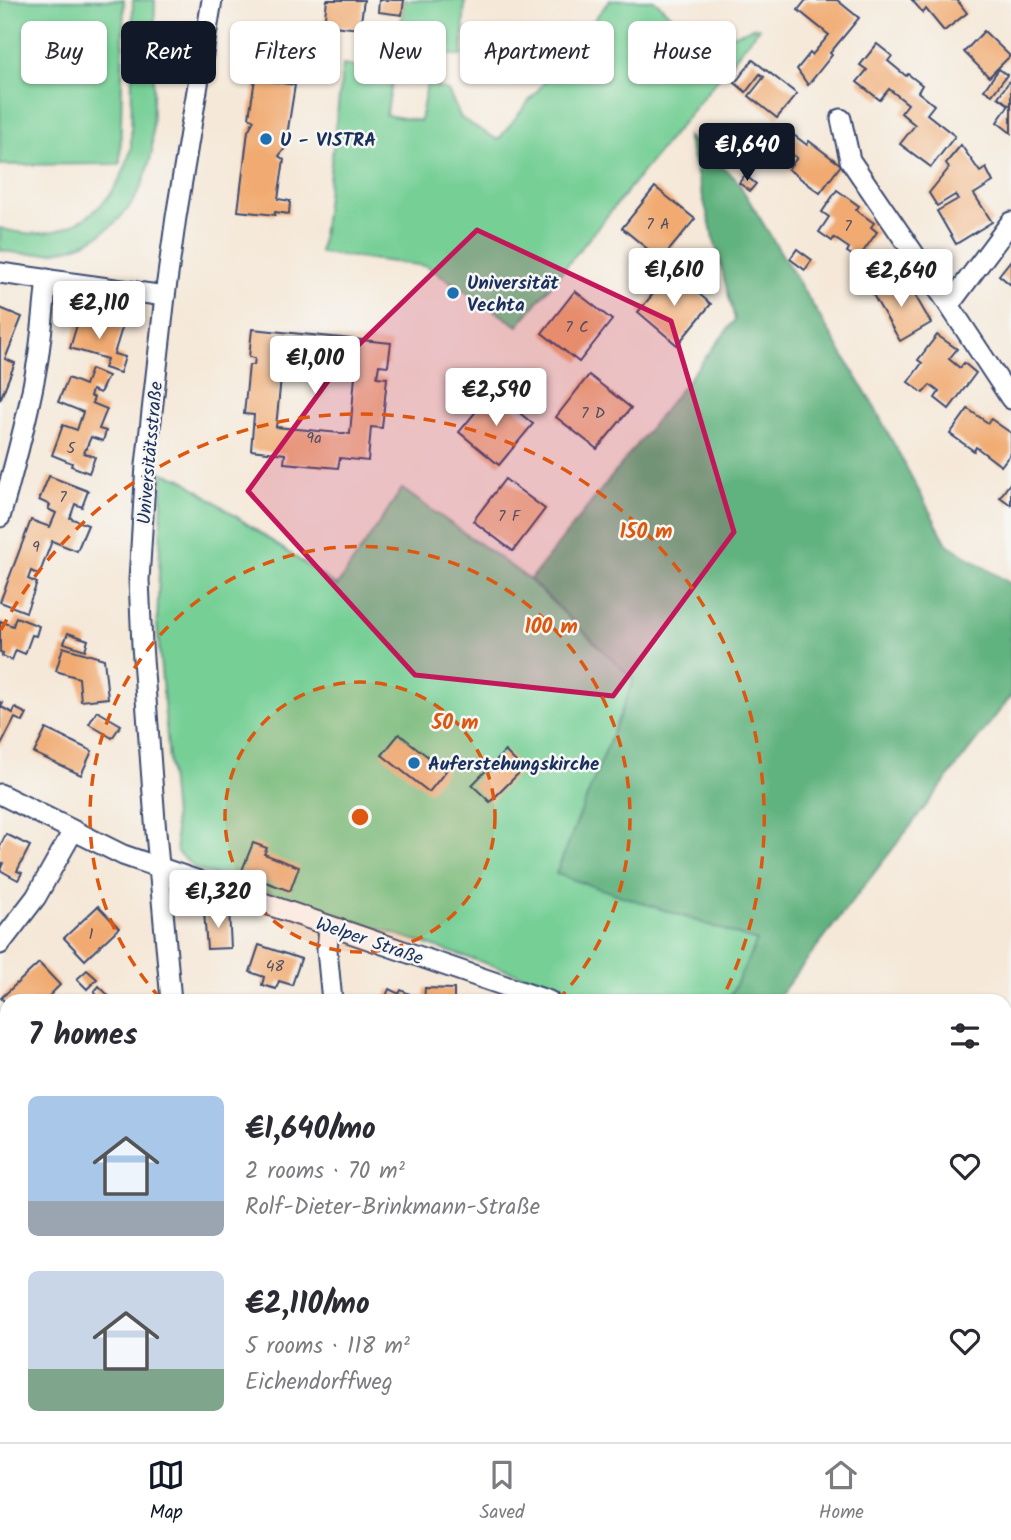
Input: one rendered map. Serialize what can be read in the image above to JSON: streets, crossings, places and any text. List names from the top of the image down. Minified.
{"streets":{"street":["Universitätsstraße","Welper Straße"]},"crossings":[["Universitätsstraße","Welper Straße"]],"places":["U - VISTRA","Universität Vechta","Auferstehungskirche"],"house_numbers":["7 A","7","7 C","7 D","9a","5","7","7 F","9","1","48"],"page":{"chip":["Buy","Rent","Filters","New","Apartment","House"],"price":["€1,640","€1,610","€2,640","€2,110","€1,010","€2,590","€1,320"],"heading":"7 homes","list":[{"name":"€1,640/mo","note":"2 rooms · 70 m² · Rolf-Dieter-Brinkmann-Straße"},{"name":"€2,110/mo","note":"5 rooms · 118 m² · Eichendorffweg"}],"tabs":["Map","Saved","Home"]},"rings":["150 m","100 m","50 m"]}
